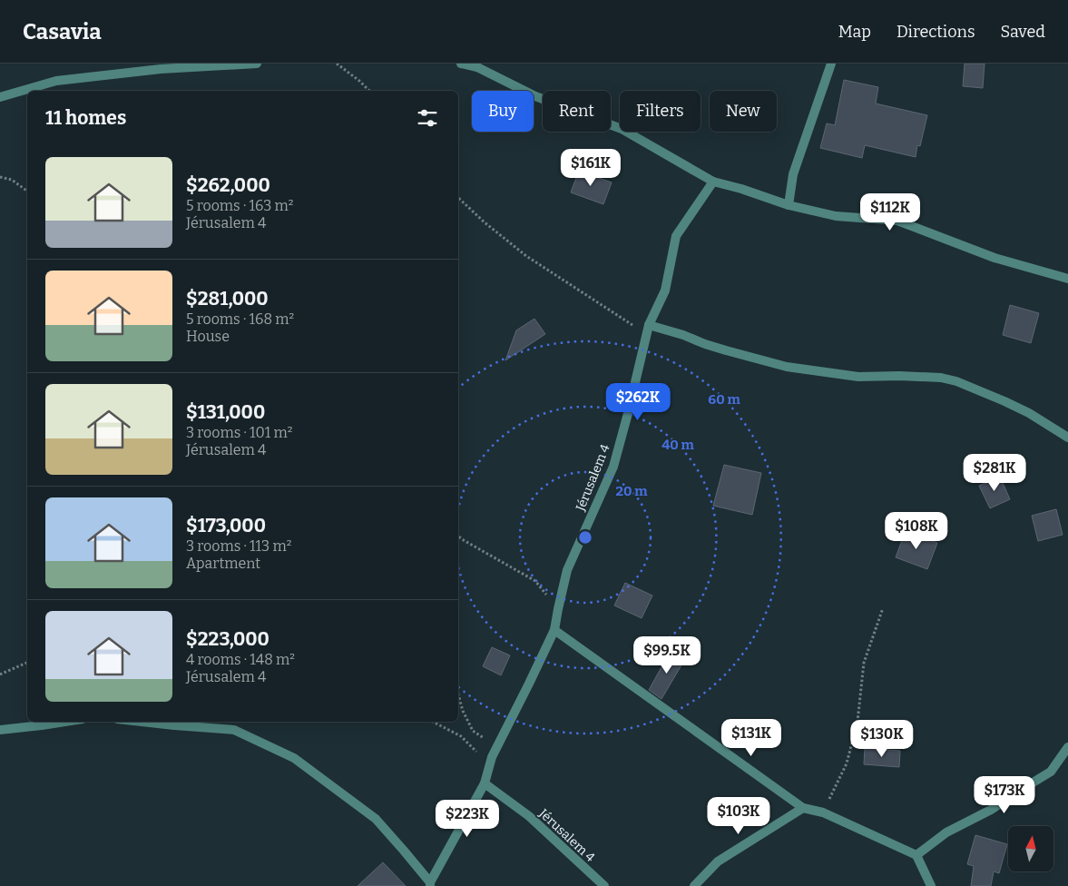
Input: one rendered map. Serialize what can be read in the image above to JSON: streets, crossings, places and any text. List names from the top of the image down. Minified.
{"streets":{"street":["Jérusalem 4"]},"north":"top","page":{"header":"Casavia","nav":["Map","Directions","Saved"],"chip":["Buy","Rent","Filters","New"],"heading":"11 homes","list":[{"name":"$262,000","note":"5 rooms · 163 m² · Jérusalem 4"},{"name":"$281,000","note":"5 rooms · 168 m² · House"},{"name":"$131,000","note":"3 rooms · 101 m² · Jérusalem 4"},{"name":"$173,000","note":"3 rooms · 113 m² · Apartment"},{"name":"$223,000","note":"4 rooms · 148 m² · Jérusalem 4"}],"price":["$161K","$112K","$262K","$281K","$108K","$99.5K","$131K","$130K","$173K","$103K","$223K"]},"rings":["60 m","40 m","20 m"]}
